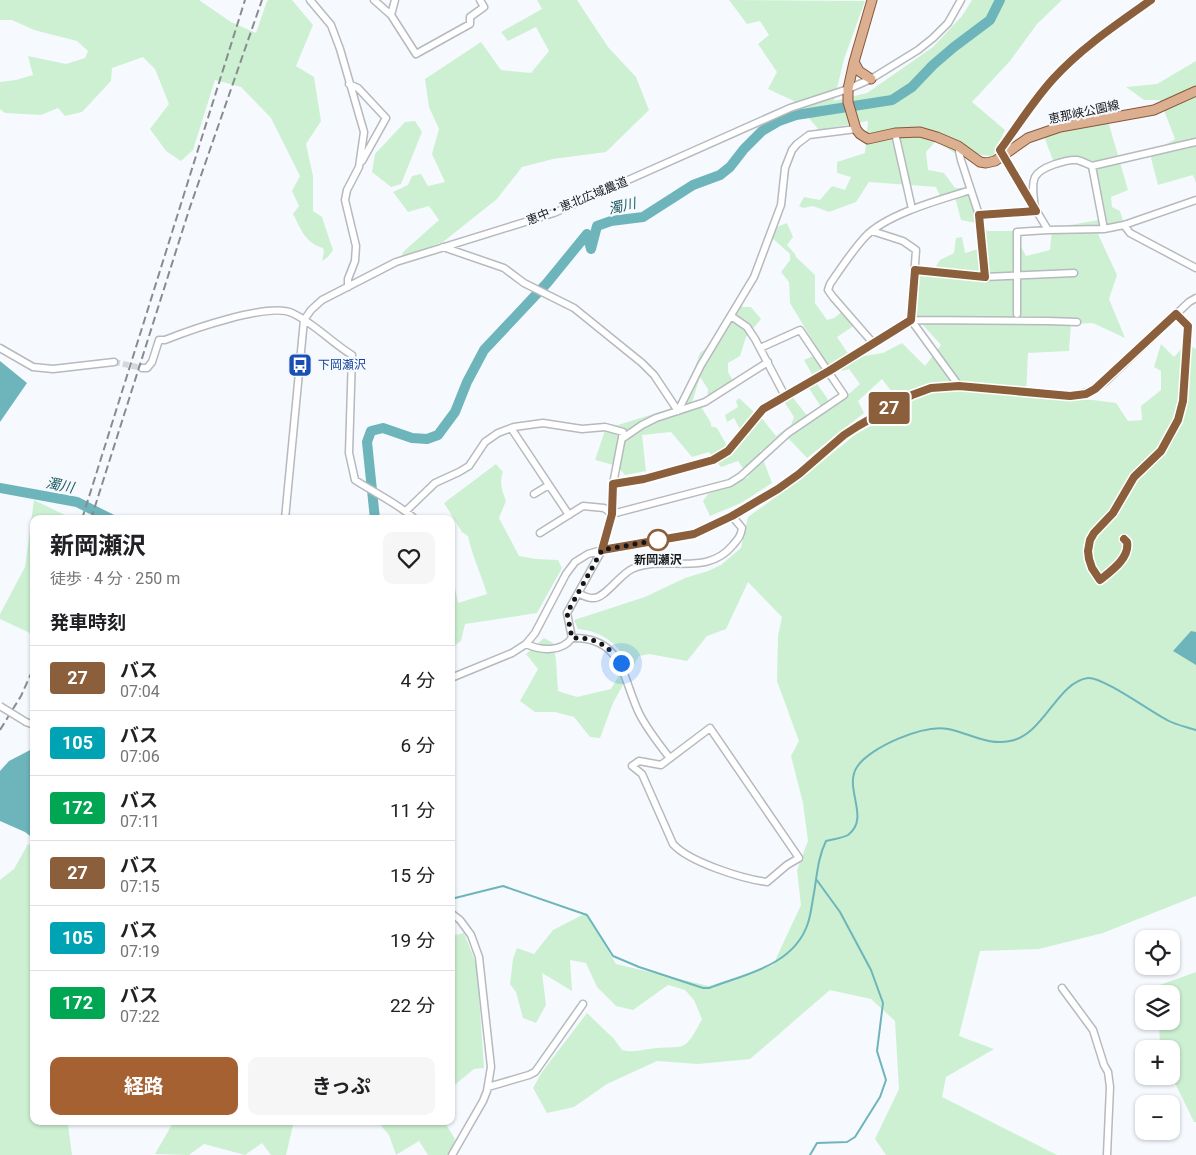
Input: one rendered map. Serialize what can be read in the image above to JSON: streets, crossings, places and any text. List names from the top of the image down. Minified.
{"streets":{"main road":["恵那峡公園線"],"street":["恵中・恵北広域農道"]},"water":["濁川"],"places":{"bus stop":["下岡瀬沢"],"other":["新岡瀬沢"]},"lines":["bus line 27"],"page":{"on_map":"27","heading":[["新岡瀬沢","徒歩 · 4 分 · 250 m"],"発車時刻"],"list":[{"mark":"27","name":"バス","note":"07:04","value":"4 分"},{"mark":"105","name":"バス","note":"07:06","value":"6 分"},{"mark":"172","name":"バス","note":"07:11","value":"11 分"},{"mark":"27","name":"バス","note":"07:15","value":"15 分"},{"mark":"105","name":"バス","note":"07:19","value":"19 分"},{"mark":"172","name":"バス","note":"07:22","value":"22 分"}],"map_buttons":["+","−"],"buttons":["経路","きっぷ"]}}
